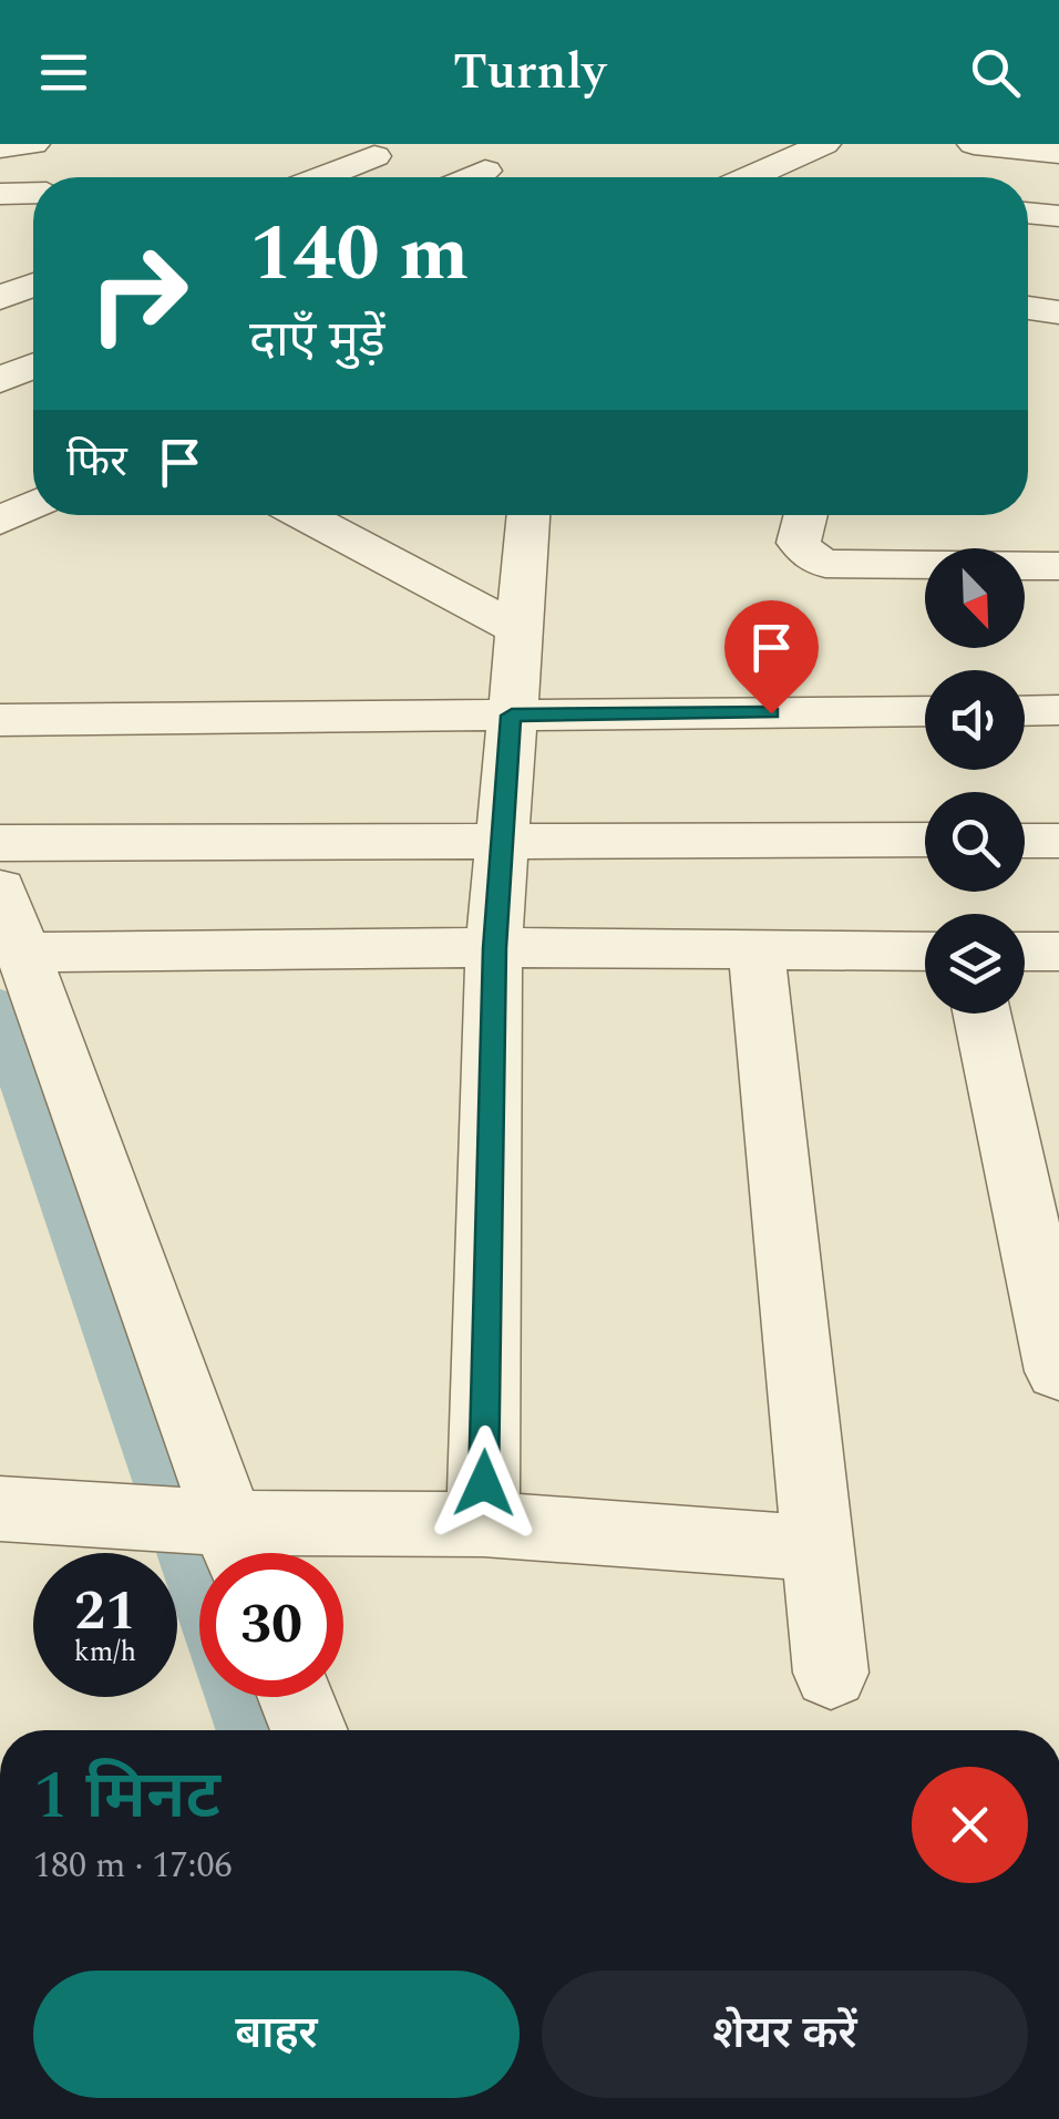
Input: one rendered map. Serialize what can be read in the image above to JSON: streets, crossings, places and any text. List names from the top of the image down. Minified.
{"north":"bottom right","page":{"header":"Turnly","turn":["140 m","दाएँ मुड़ें"],"then":"फिर","speed":"21 km/h","limit":"30","heading":["1 मिनट","180 m · 17:06"],"buttons":["बाहर","शेयर करें"]}}
